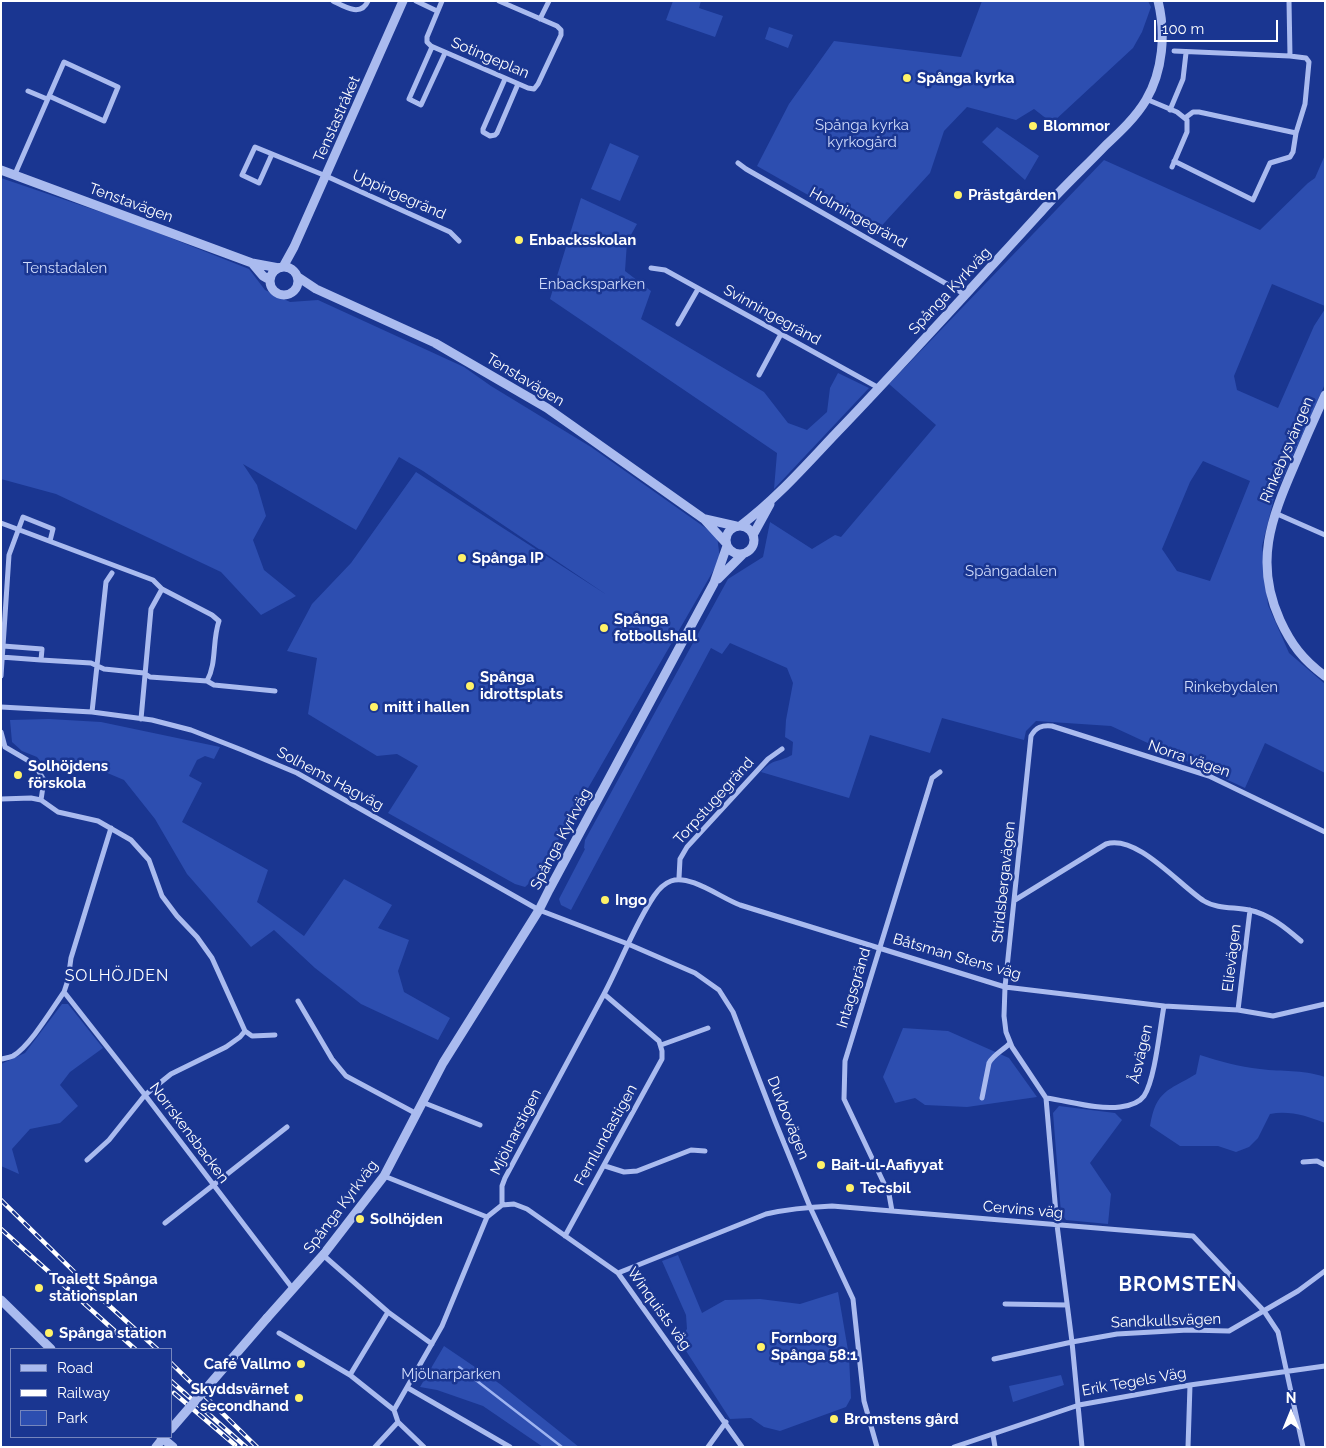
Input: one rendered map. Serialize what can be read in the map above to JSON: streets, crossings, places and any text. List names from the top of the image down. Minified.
{"streets":{"street":["Sotingeplan","Tenstastråket","Uppingegränd","Tenstavägen","Holmingegränd","Spånga Kyrkväg","Svinningegränd","Rinkebysvängen","Norra vägen","Solhems Hagväg","Torpstugegränd","Stridsbergavägen","Båtsman Stens väg","Elievägen","Intagsgränd","Åsvägen","Duvbovägen","Mjölnarstigen","Norrskensbacken","Fernlundastigen","Cervins väg","Winquists väg","Sandkullsvägen","Erik Tegels Väg"]},"crossings":[["Tenstastråket","Uppingegränd"],["Tenstastråket","Tenstavägen"],["Tenstavägen","Spånga Kyrkväg"],["Holmingegränd","Spånga Kyrkväg"],["Spånga Kyrkväg","Svinningegränd"],["Spånga Kyrkväg","Solhems Hagväg"],["Spånga Kyrkväg","Duvbovägen"],["Spånga Kyrkväg","Norrskensbacken"],["Norra vägen","Stridsbergavägen"],["Solhems Hagväg","Duvbovägen"],["Torpstugegränd","Båtsman Stens väg"],["Stridsbergavägen","Båtsman Stens väg"],["Stridsbergavägen","Åsvägen"],["Stridsbergavägen","Cervins väg"],["Stridsbergavägen","Sandkullsvägen"],["Stridsbergavägen","Erik Tegels Väg"],["Båtsman Stens väg","Elievägen"],["Båtsman Stens väg","Intagsgränd"],["Båtsman Stens väg","Åsvägen"],["Intagsgränd","Cervins väg"],["Duvbovägen","Mjölnarstigen"],["Duvbovägen","Cervins väg"],["Mjölnarstigen","Winquists väg"],["Fernlundastigen","Winquists väg"],["Cervins väg","Winquists väg"],["Cervins väg","Sandkullsvägen"],["Cervins väg","Erik Tegels Väg"]],"districts":["SOLHÖJDEN","BROMSTEN"],"parks":["Spånga kyrka kyrkogård","Tenstadalen","Enbacksparken","Spångadalen","Rinkebydalen","Mjölnarparken"],"places":["Spånga kyrka","Blommor","Prästgården","Enbacksskolan","Spånga IP","Spånga fotbollshall","Spånga idrottsplats","mitt i hallen","Solhöjdens förskola","Ingo","Bait-ul-Aafiyyat","Tecsbil","Solhöjden","Toalett Spånga stationsplan","Spånga station","Fornborg Spånga 58:1","Café Vallmo","Skyddsvärnet secondhand","Bromstens gård"],"legend":["Road","Railway","Park"],"scale_bar":"100 m","north":"top"}
